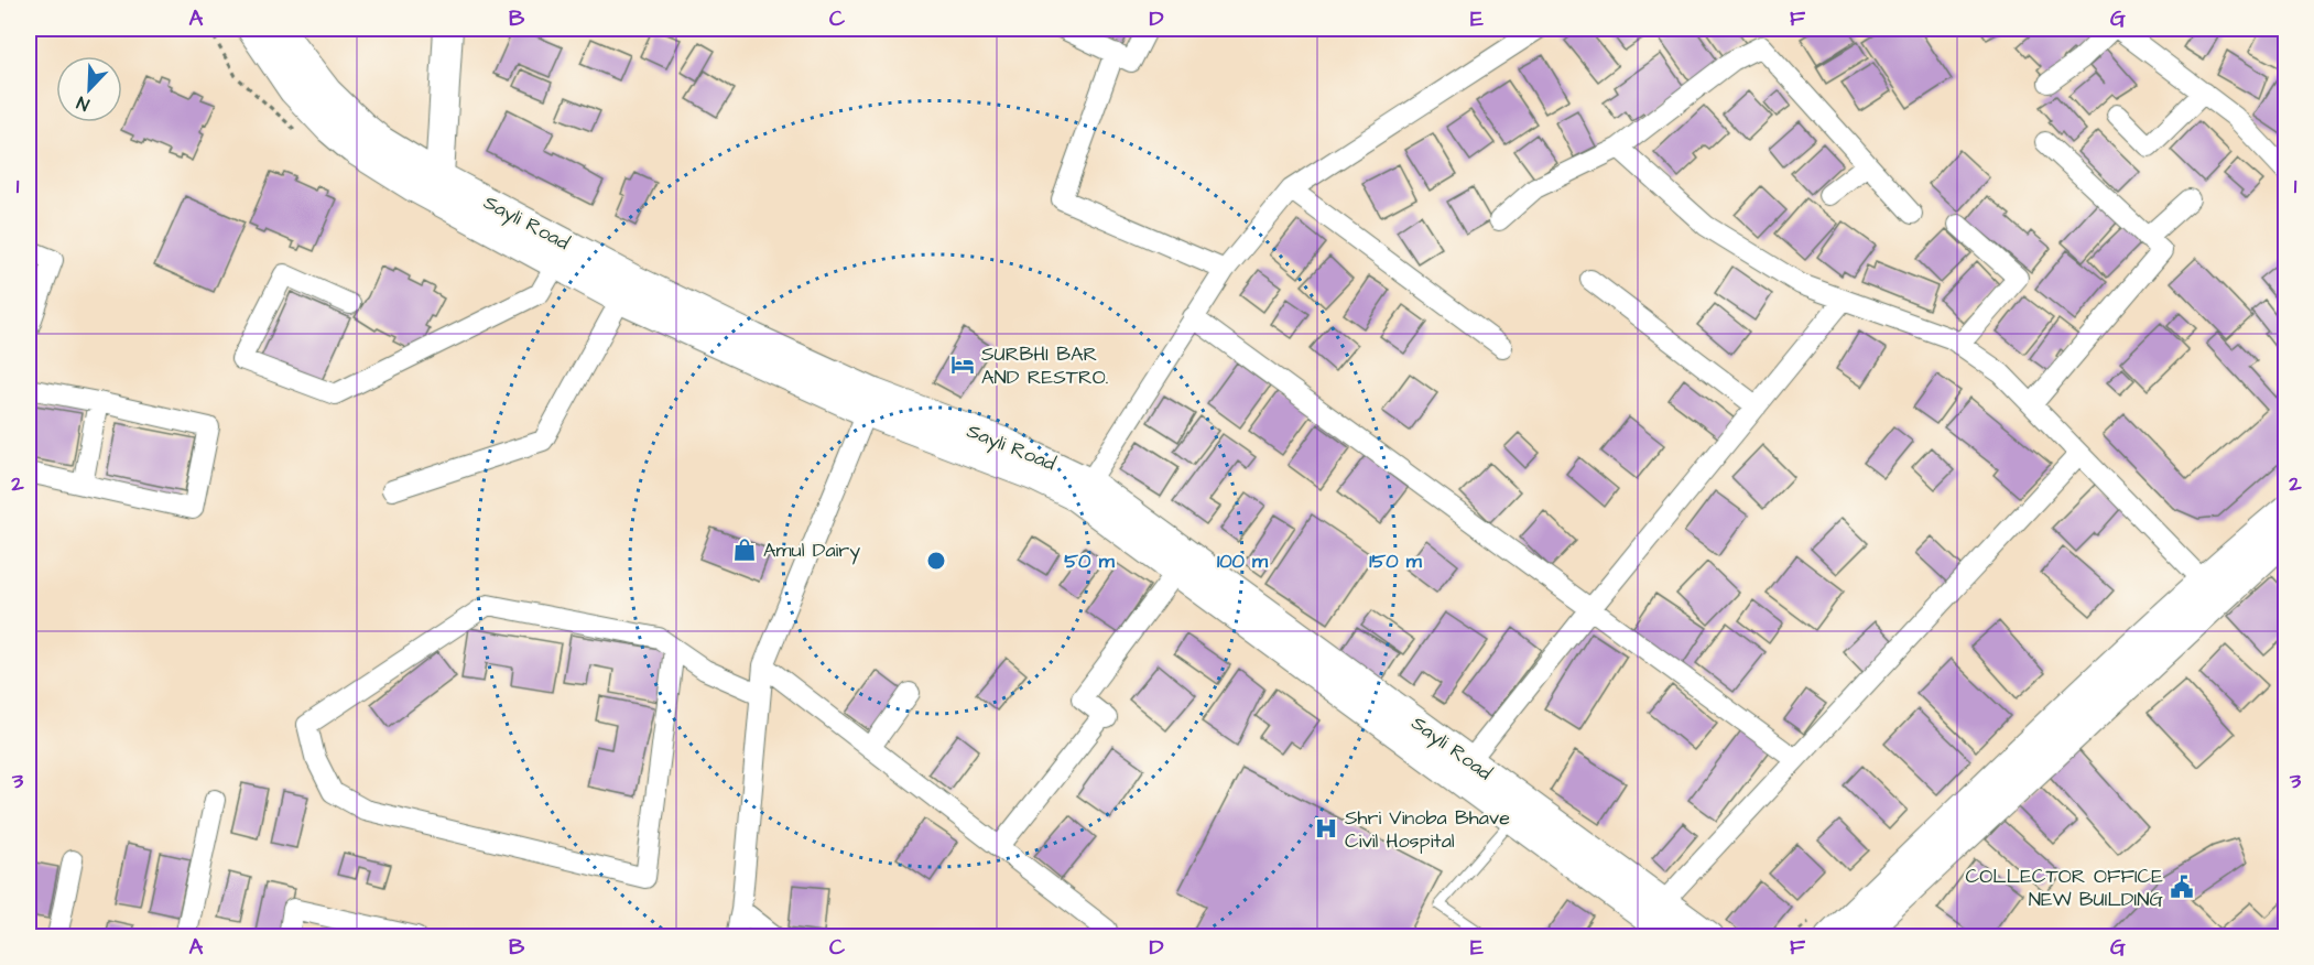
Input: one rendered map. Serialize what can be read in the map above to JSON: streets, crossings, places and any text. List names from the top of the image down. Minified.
{"streets":{"main road":["Sayli Road"]},"places":{"hotel":["SURBHI BAR AND RESTRO."],"shop":["Amul Dairy"],"hospital":["Shri Vinoba Bhave Civil Hospital"],"public building":["COLLECTOR OFFICE NEW BUILDING"]},"north":"bottom left","grid":{"columns":["A","B","C","D","E","F","G"],"rows":["1","2","3"]},"rings":["50 m","100 m","150 m"]}
